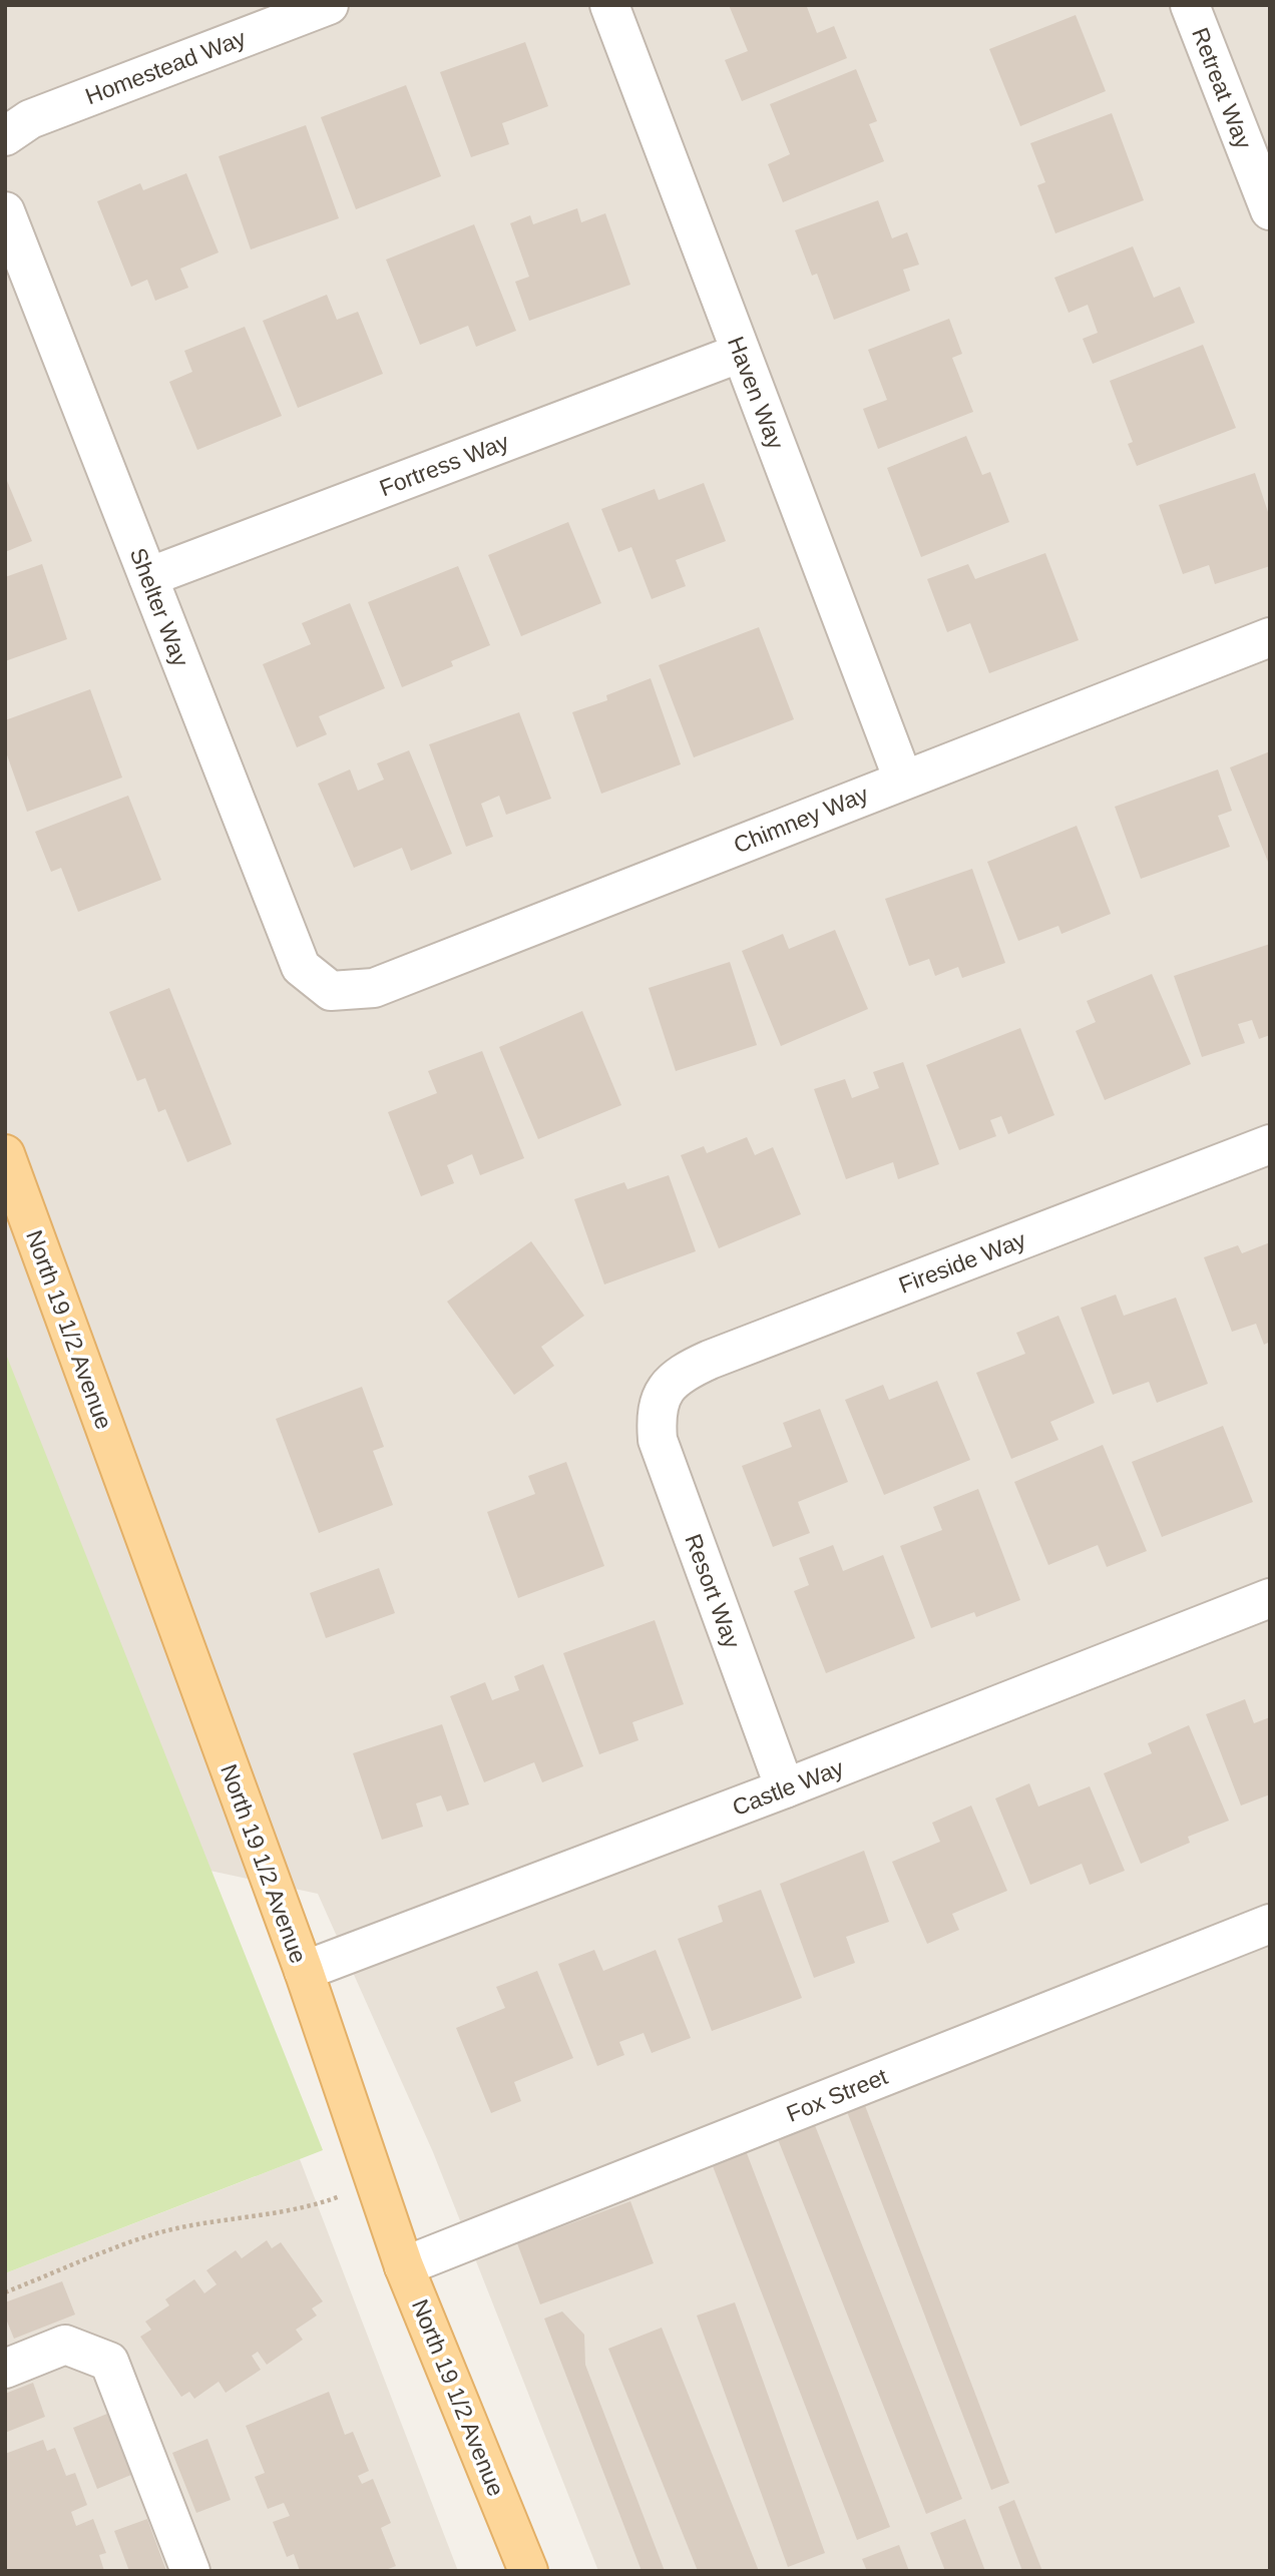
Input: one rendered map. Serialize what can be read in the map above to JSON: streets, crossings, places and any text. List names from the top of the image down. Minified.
{"streets":{"main road":["North 19 1/2 Avenue"],"street":["Homestead Way","Retreat Way","Haven Way","Fortress Way","Shelter Way","Chimney Way","Fireside Way","Resort Way","Castle Way","Fox Street"]},"crossings":[["Haven Way","Fortress Way"],["Haven Way","Chimney Way"],["Fortress Way","Shelter Way"],["Shelter Way","Chimney Way"],["Fireside Way","Resort Way"],["North 19 1/2 Avenue","Castle Way"],["North 19 1/2 Avenue","Fox Street"],["Resort Way","Castle Way"]]}
